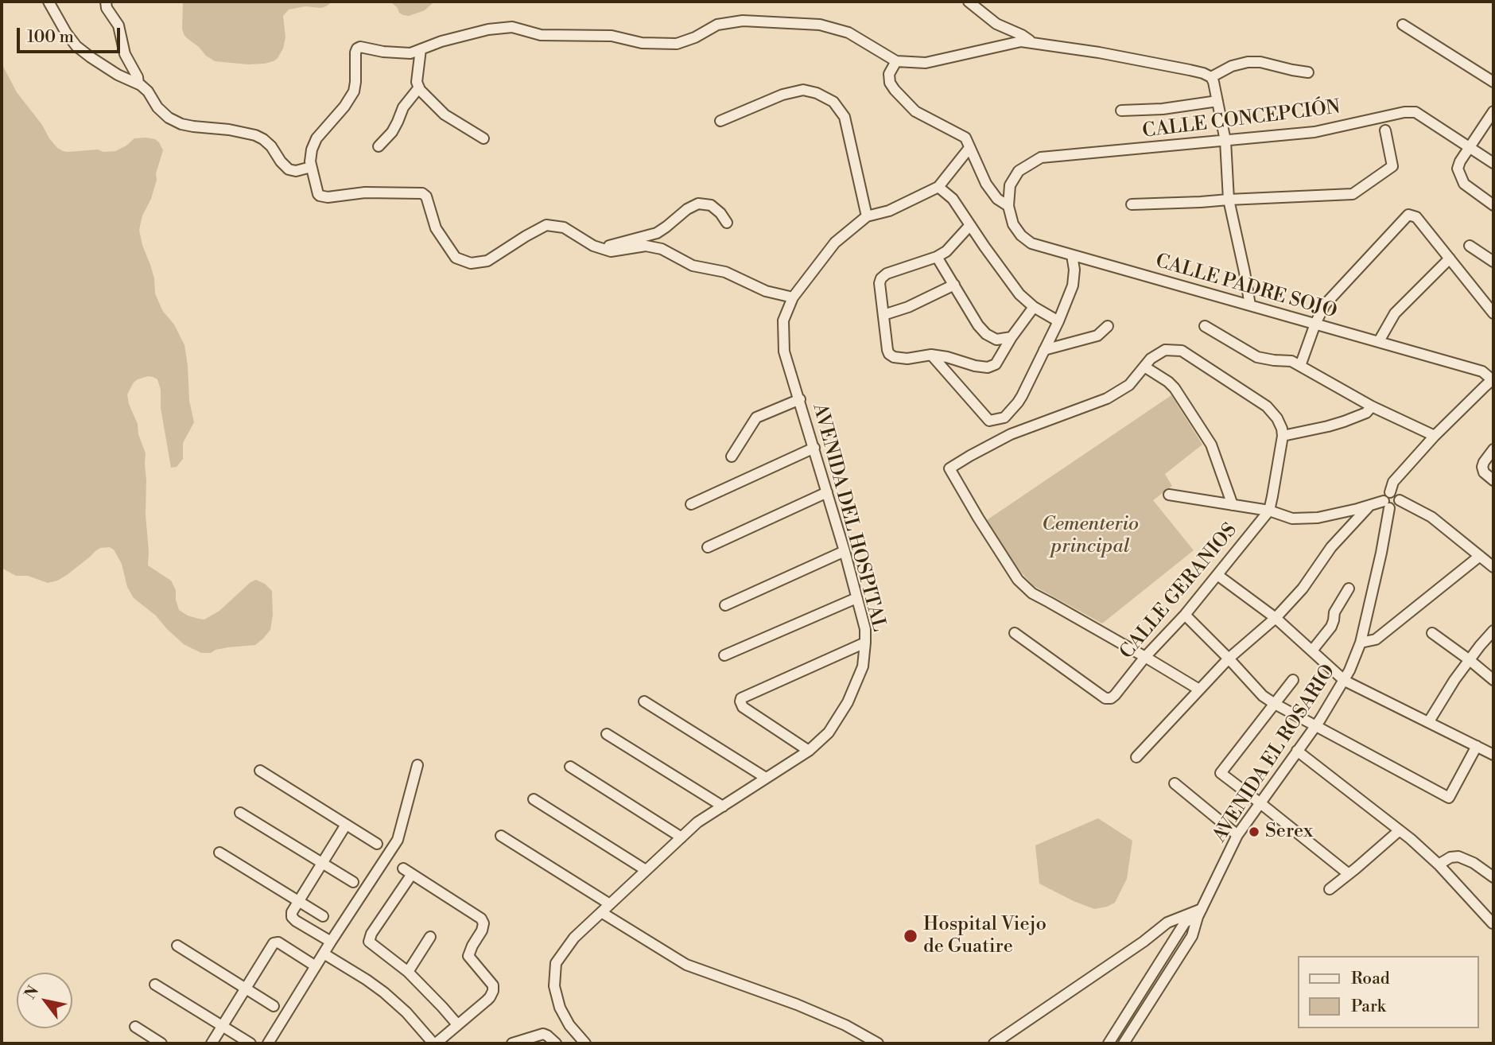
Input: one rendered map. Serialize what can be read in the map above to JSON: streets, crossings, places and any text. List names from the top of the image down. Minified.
{"streets":{"street":["CALLE CONCEPCIÓN","CALLE PADRE SOJO","AVENIDA DEL HOSPITAL","CALLE GERANIOS","AVENIDA EL ROSARIO"]},"crossings":[["CALLE CONCEPCIÓN","CALLE PADRE SOJO"],["CALLE PADRE SOJO","AVENIDA EL ROSARIO"]],"parks":["Cementerio principal"],"places":["Serex","Hospital Viejo de Guatire"],"legend":["Road","Park"],"scale_bar":"100 m","north":"top left"}
